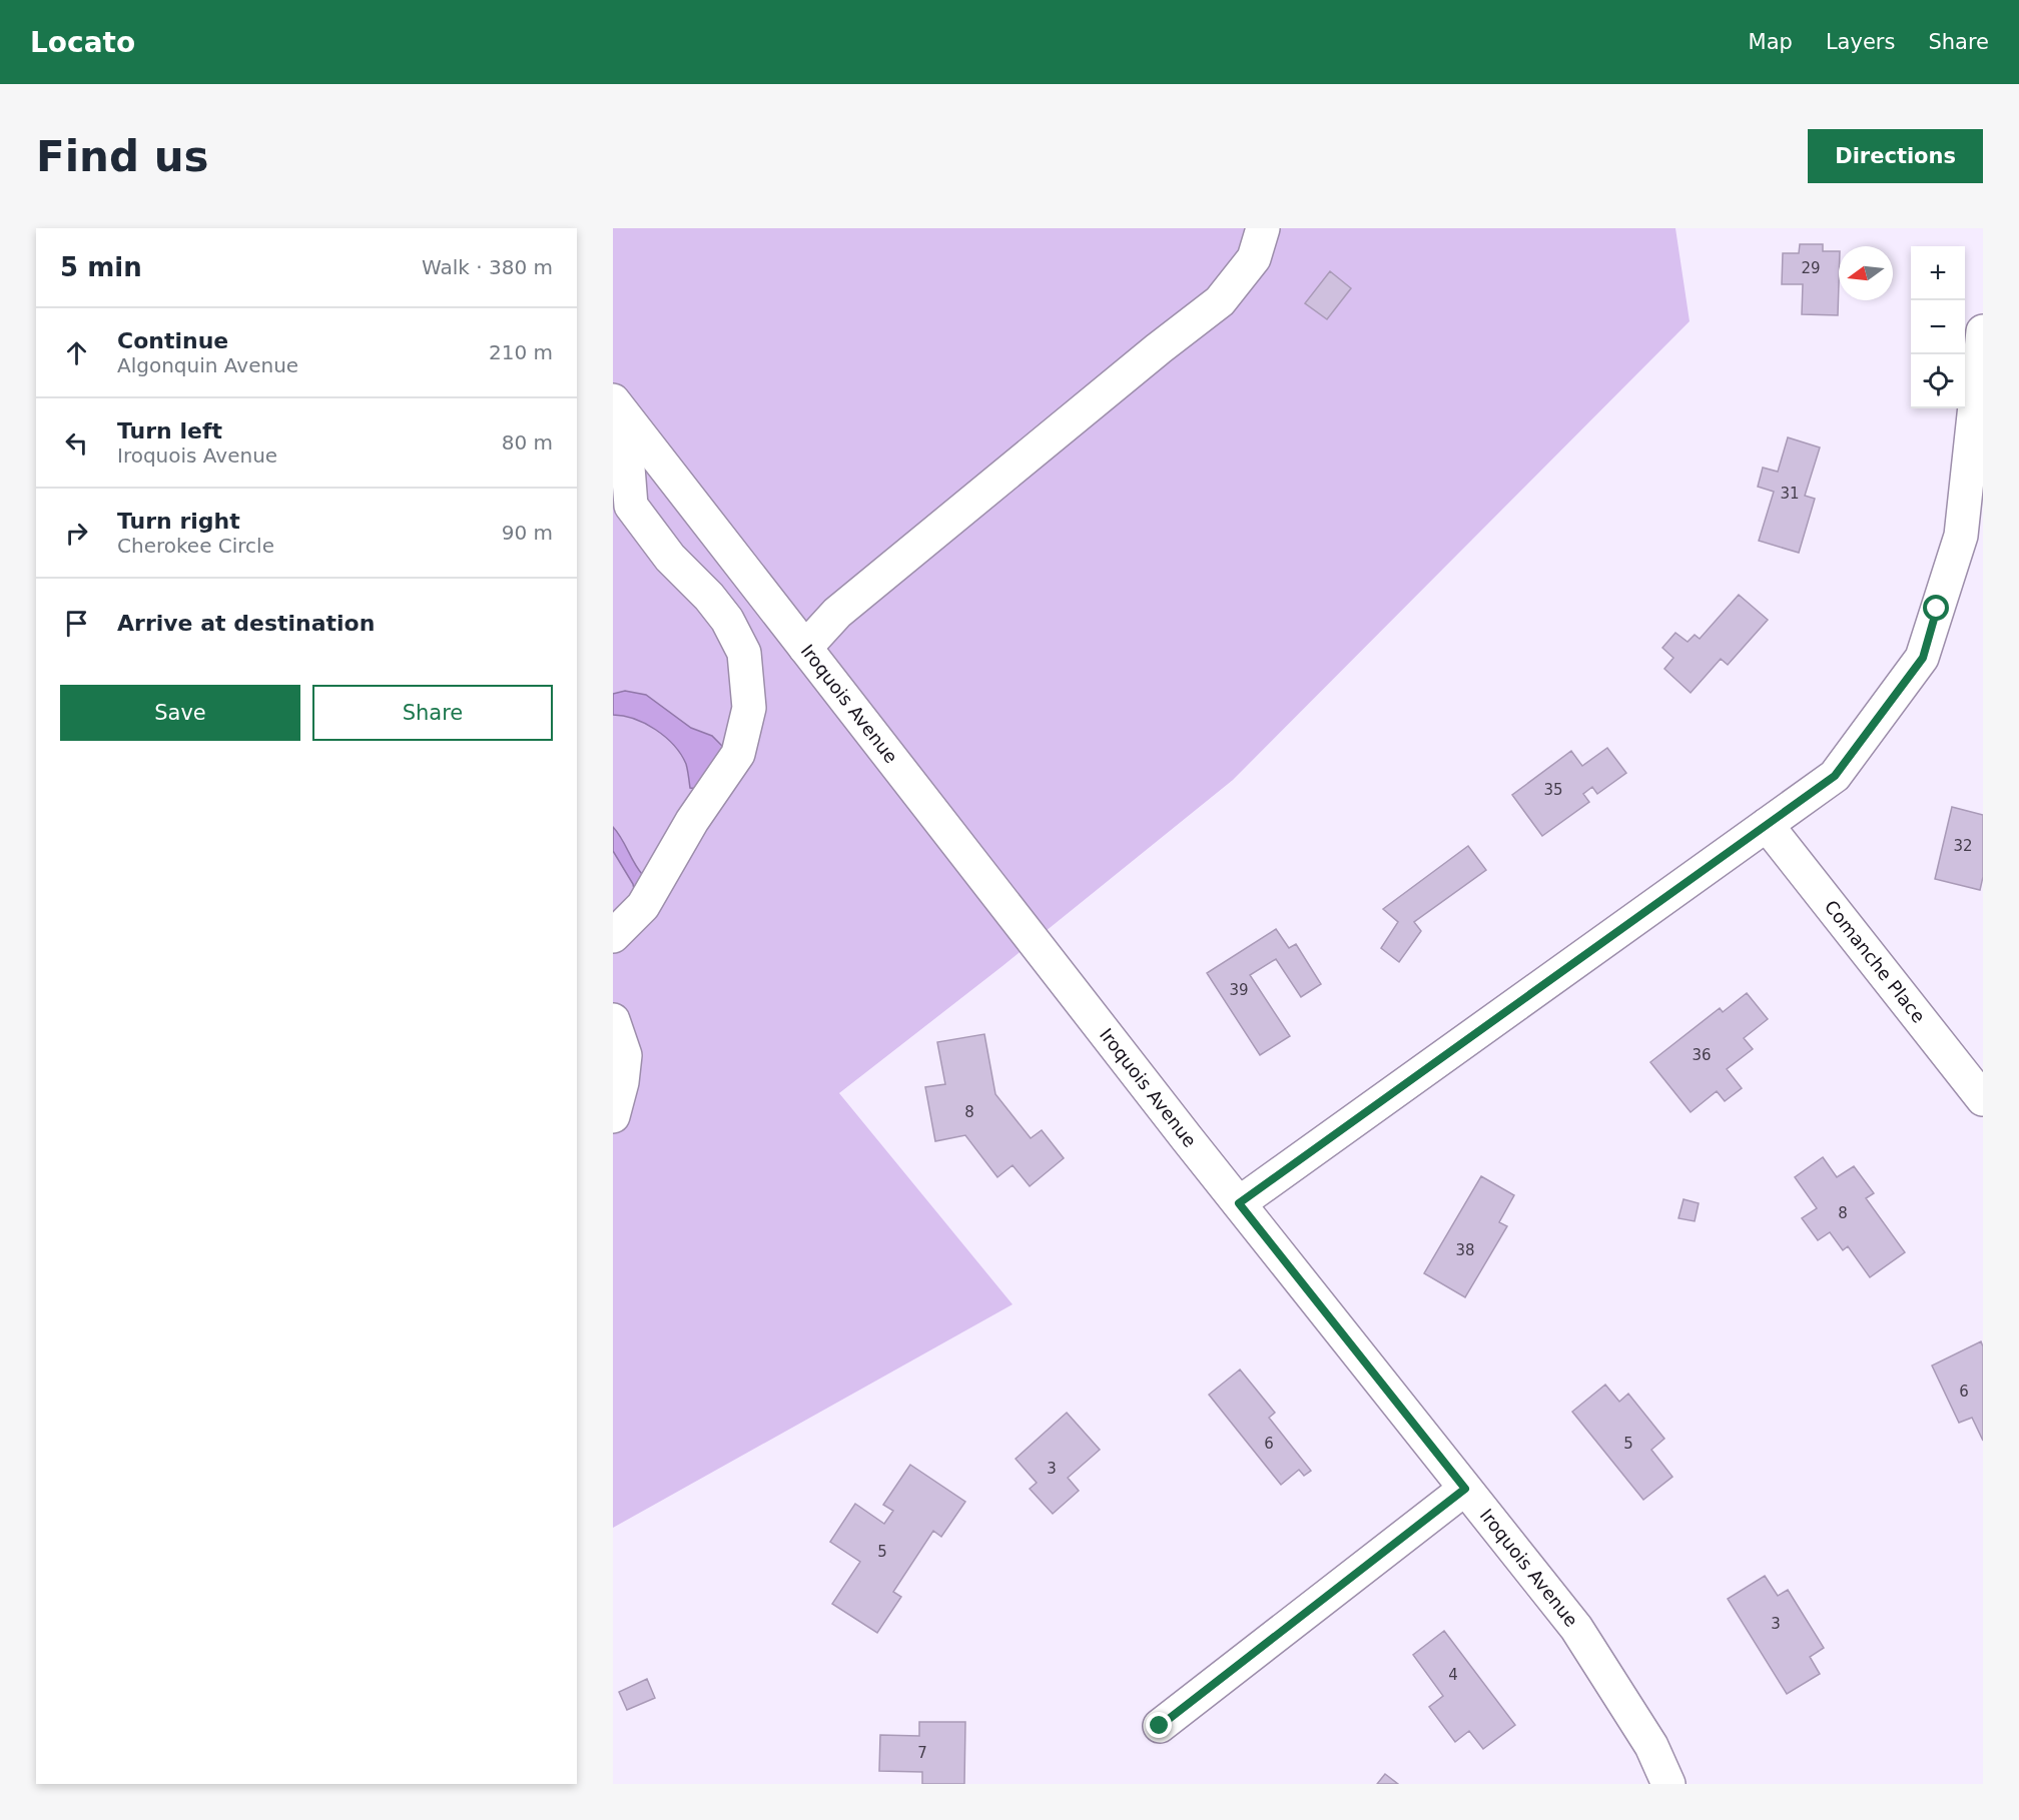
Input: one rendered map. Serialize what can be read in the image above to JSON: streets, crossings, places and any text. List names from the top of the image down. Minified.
{"streets":{"street":["Iroquois Avenue","Comanche Place"]},"house_numbers":["29","31","35","32","39","36","8","8","38","6","6","5","3","5","3","4","7"],"north":"left","page":{"header":"Locato","nav":["Map","Layers","Share"],"buttons":["Directions",["Save","Share"]],"title":"Find us","heading":["5 min","Walk · 380 m"],"map_buttons":["+","−"],"list":[["Continue","Algonquin Avenue","210 m"],["Turn left","Iroquois Avenue","80 m"],["Turn right","Cherokee Circle","90 m"],"Arrive at destination"]}}
